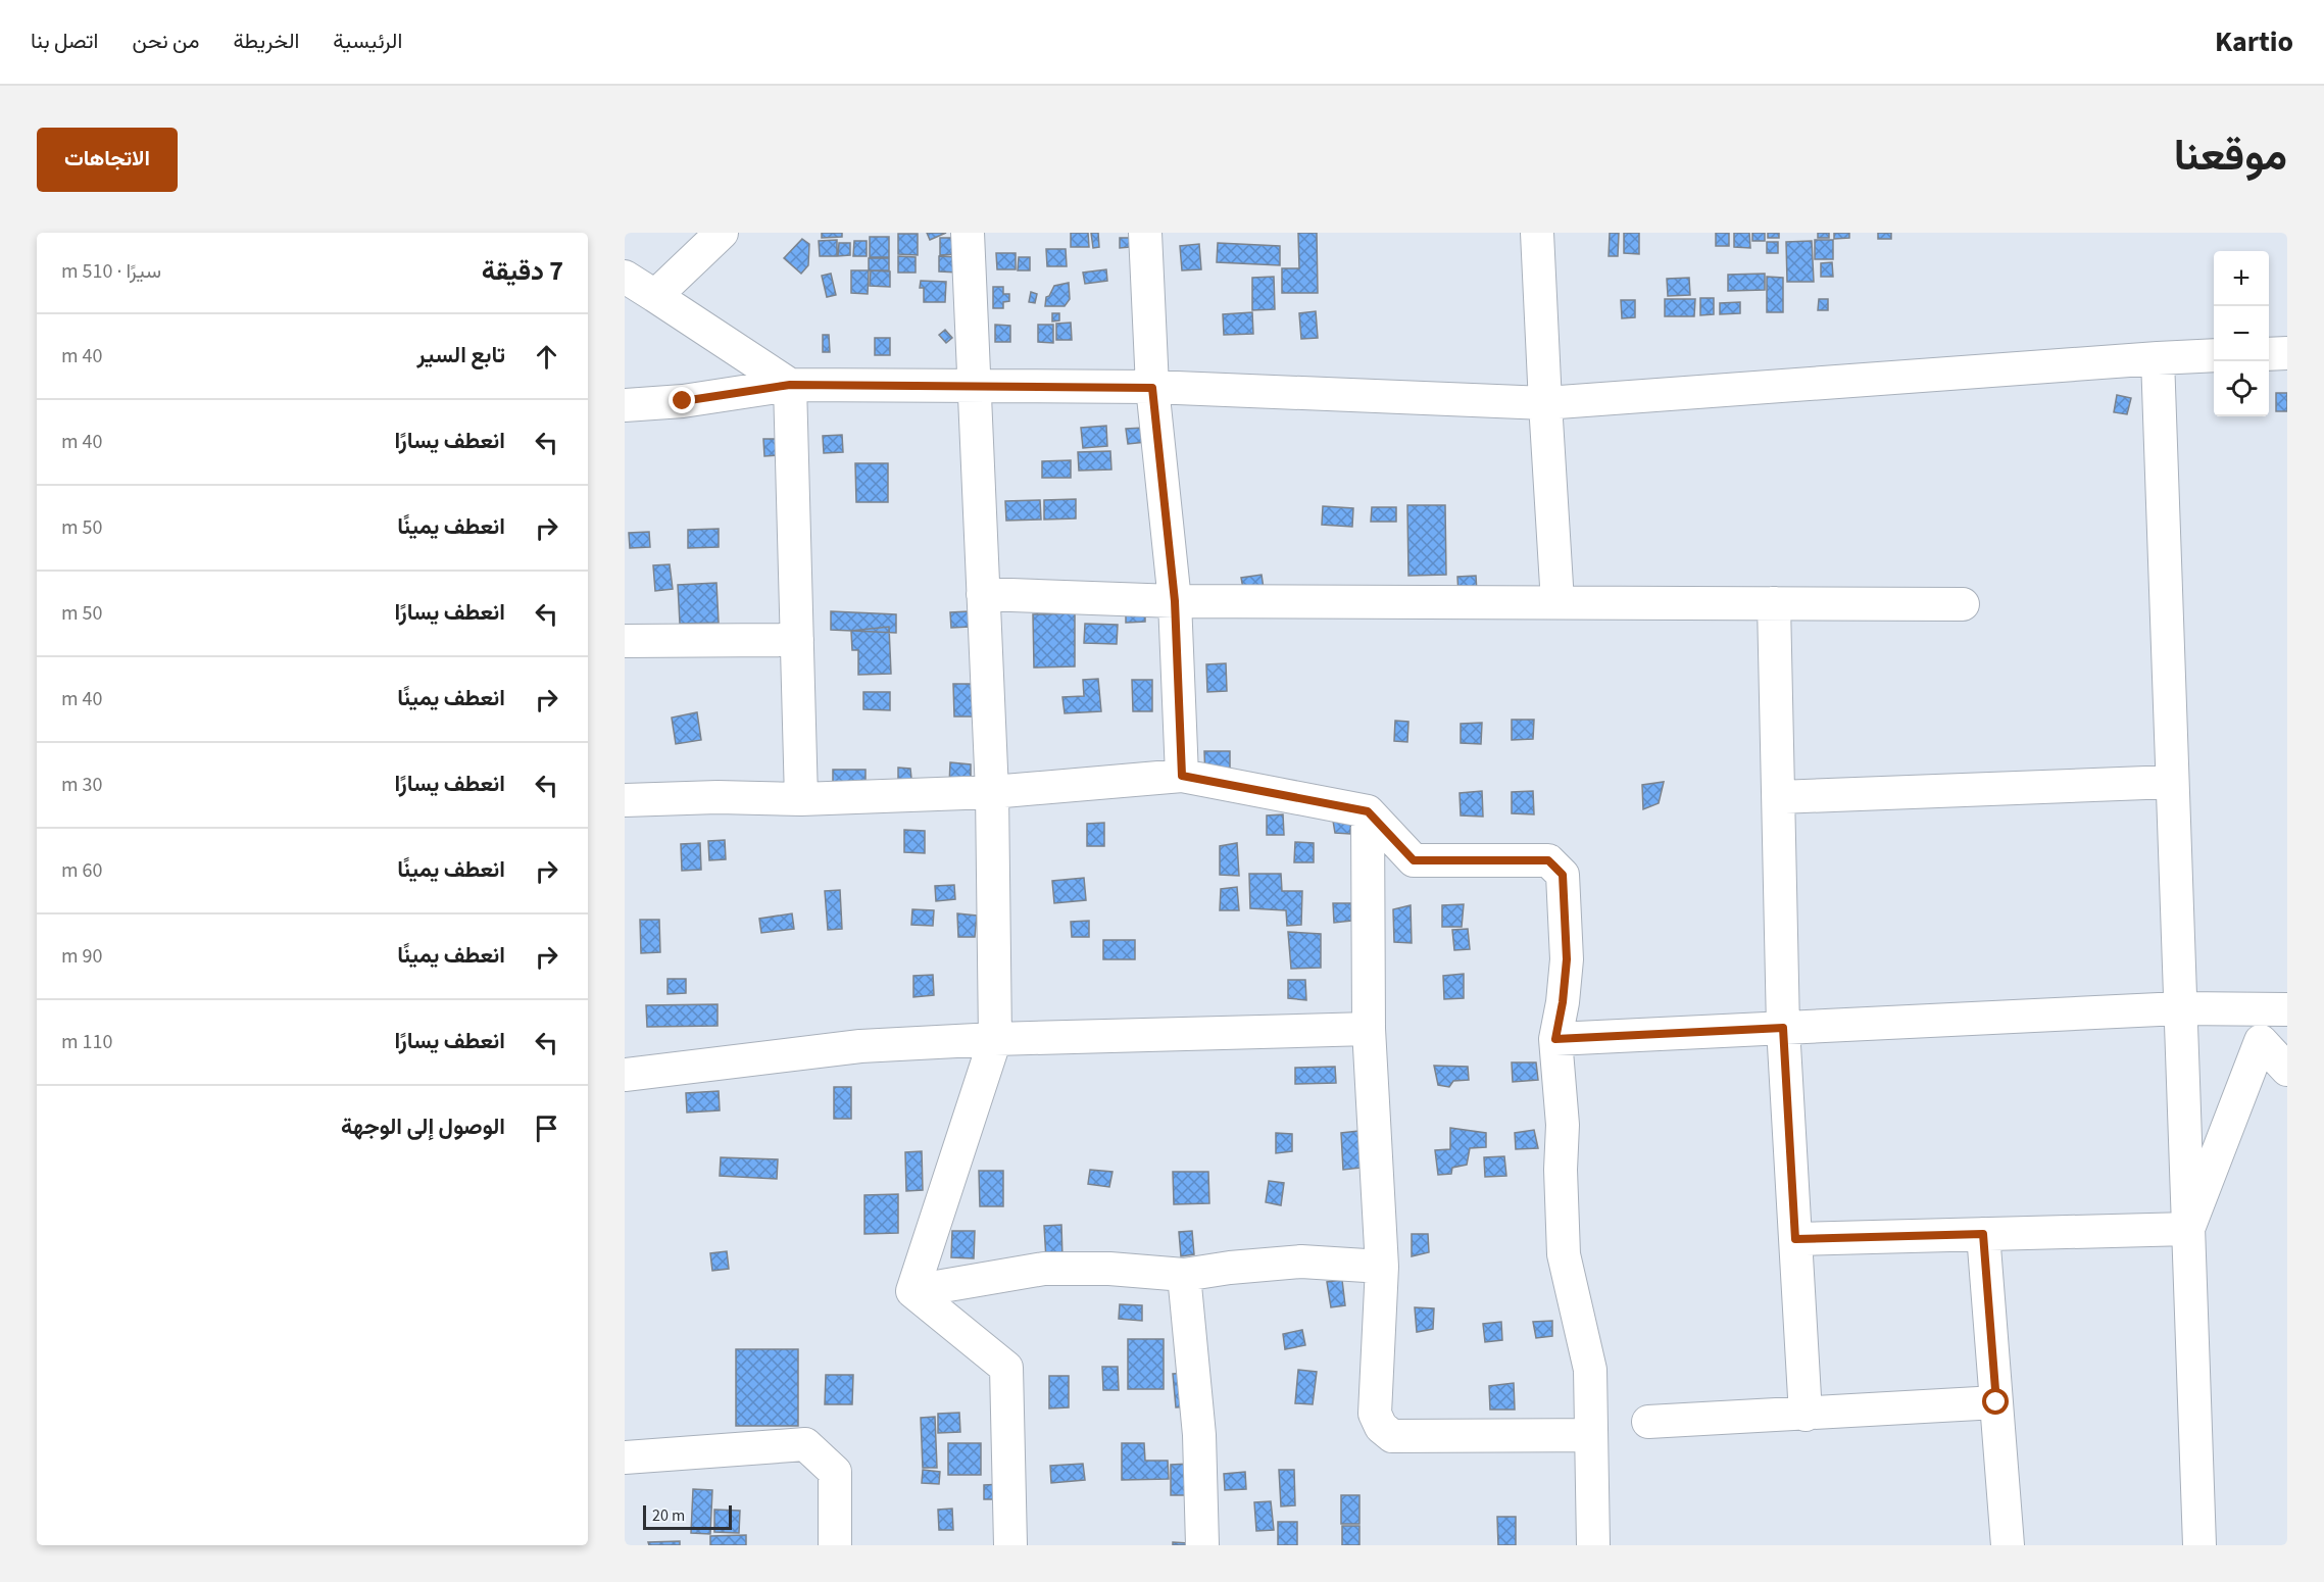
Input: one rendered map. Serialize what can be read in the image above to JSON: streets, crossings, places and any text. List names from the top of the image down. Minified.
{"scale_bar":"20 m","page":{"header":"Kartio","nav":["الرئيسية","الخريطة","من نحن","اتصل بنا"],"title":"موقعنا","buttons":"الاتجاهات","heading":["7 دقيقة","سيرًا · 510 m"],"map_buttons":["+","−"],"list":[["تابع السير","40 m"],["انعطف يسارًا","40 m"],["انعطف يمينًا","50 m"],["انعطف يسارًا","50 m"],["انعطف يمينًا","40 m"],["انعطف يسارًا","30 m"],["انعطف يمينًا","60 m"],["انعطف يمينًا","90 m"],["انعطف يسارًا","110 m"],"الوصول إلى الوجهة"],"scale":"20 m"}}
